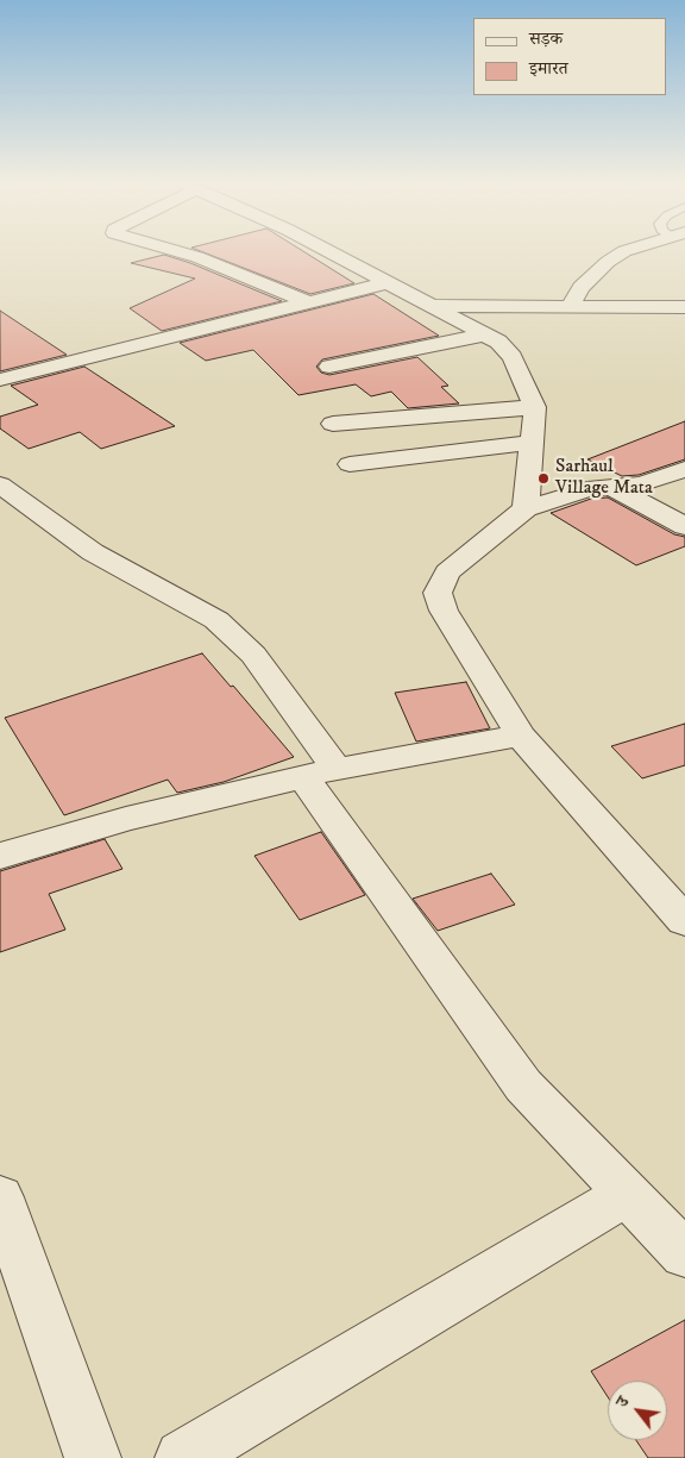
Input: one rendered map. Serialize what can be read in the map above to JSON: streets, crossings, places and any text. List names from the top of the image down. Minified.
{"places":["Sarhaul Village Mata"],"legend":["सड़क","इमारत"],"north":"top left"}
